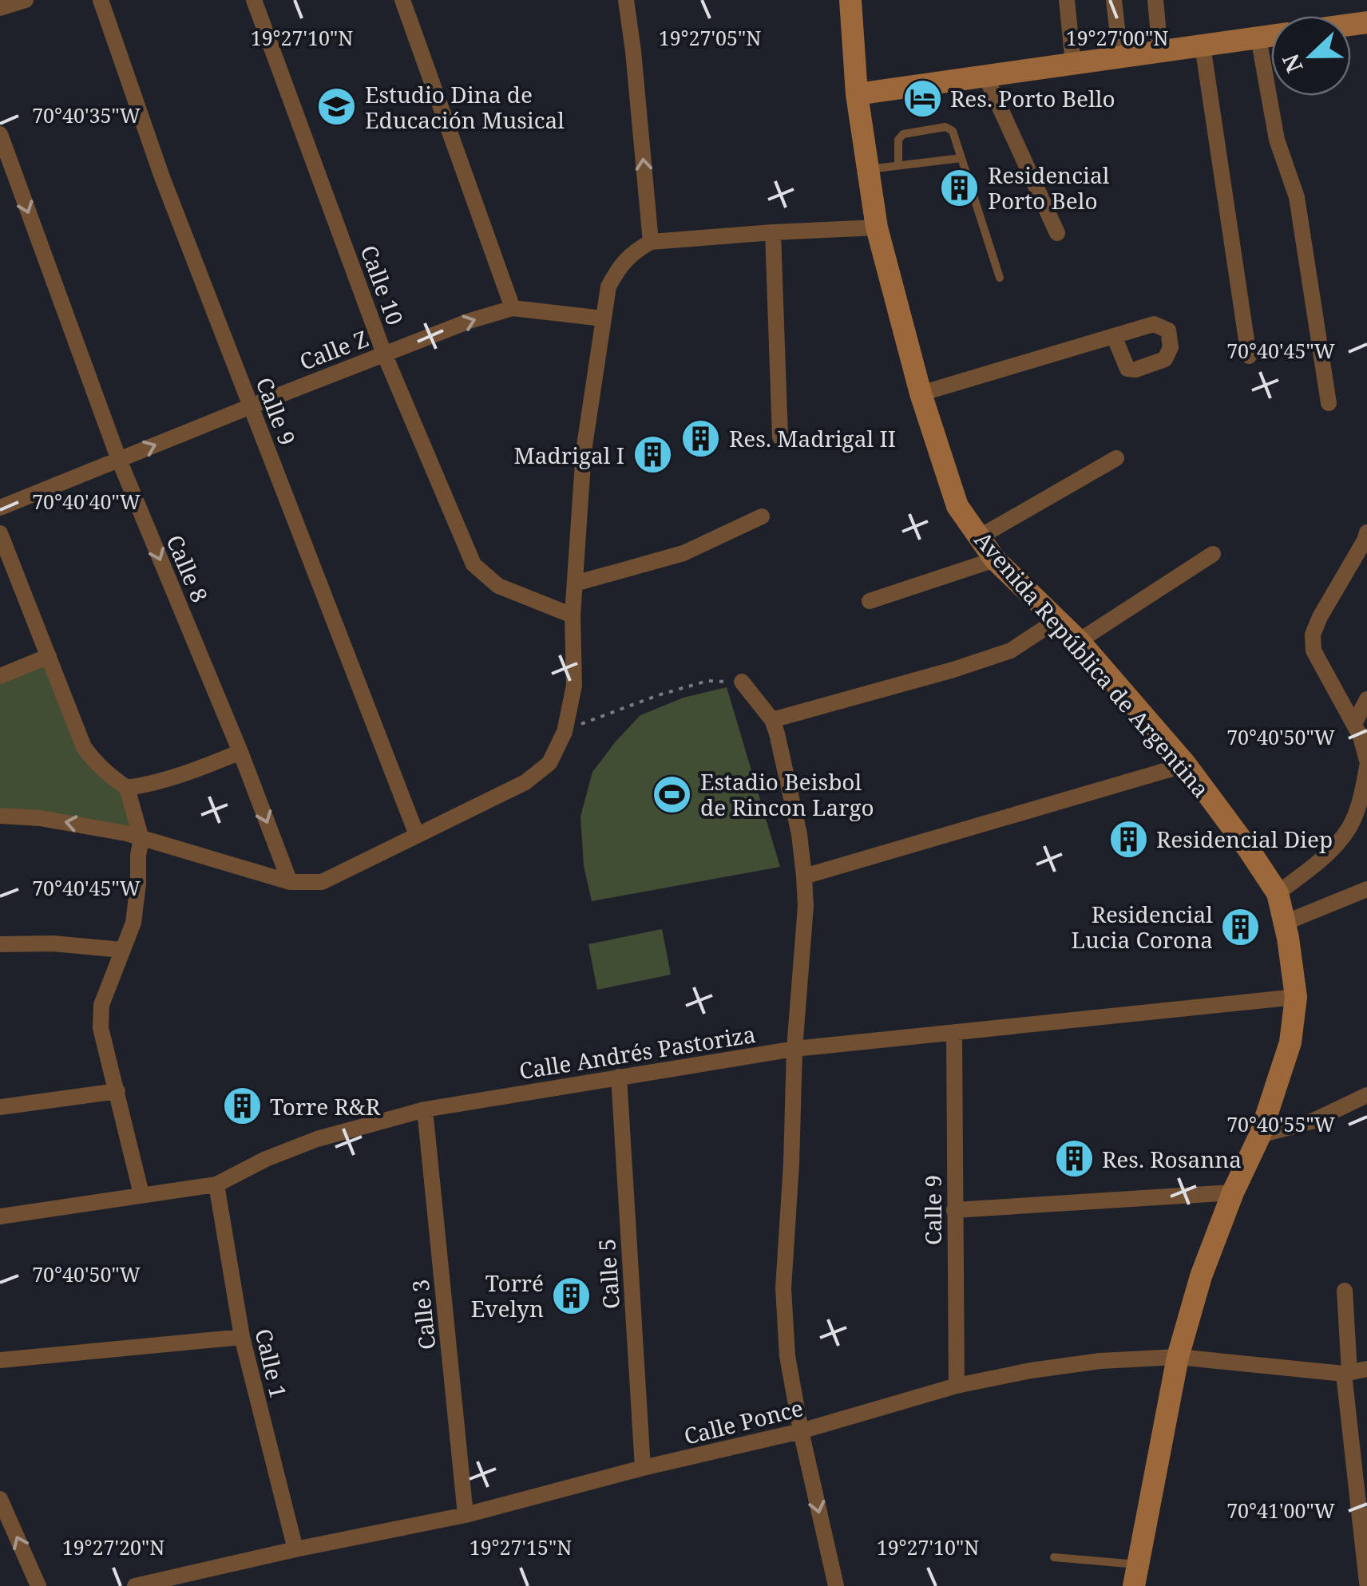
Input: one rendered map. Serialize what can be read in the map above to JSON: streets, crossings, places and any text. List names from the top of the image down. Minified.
{"streets":{"main road":["Avenida República de Argentina"],"street":["Calle 10","Calle Z","Calle 9","Calle 8","Calle Andrés Pastoriza","Calle 5","Calle 3","Calle 1","Calle Ponce"]},"crossings":[["Calle 10","Calle Z"],["Calle Z","Calle 9"],["Calle Z","Calle 8"],["Calle 9","Calle Andrés Pastoriza"],["Calle 9","Calle Ponce"],["Avenida República de Argentina","Calle Andrés Pastoriza"],["Avenida República de Argentina","Calle Ponce"],["Calle Andrés Pastoriza","Calle 5"],["Calle Andrés Pastoriza","Calle 3"],["Calle Andrés Pastoriza","Calle 1"],["Calle 5","Calle Ponce"],["Calle 3","Calle Ponce"],["Calle 1","Calle Ponce"]],"one_way":["Calle Z"],"places":{"hotel":["Res. Porto Bello"],"school or university":["Estudio Dina de Educación Musical"],"building":["Residencial Porto Belo","Res. Madrigal II","Madrigal I","Residencial Diep","Residencial Lucia Corona","Torre R&R","Res. Rosanna","Torré Evelyn"],"sports":["Estadio Beisbol de Rincon Largo"]},"north":"left","coordinates":["19°27'10\"N","19°27'05\"N","19°27'00\"N","70°40'35\"W","70°40'45\"W","70°40'40\"W","70°40'50\"W","70°40'55\"W","70°41'00\"W","19°27'20\"N","19°27'15\"N"]}
